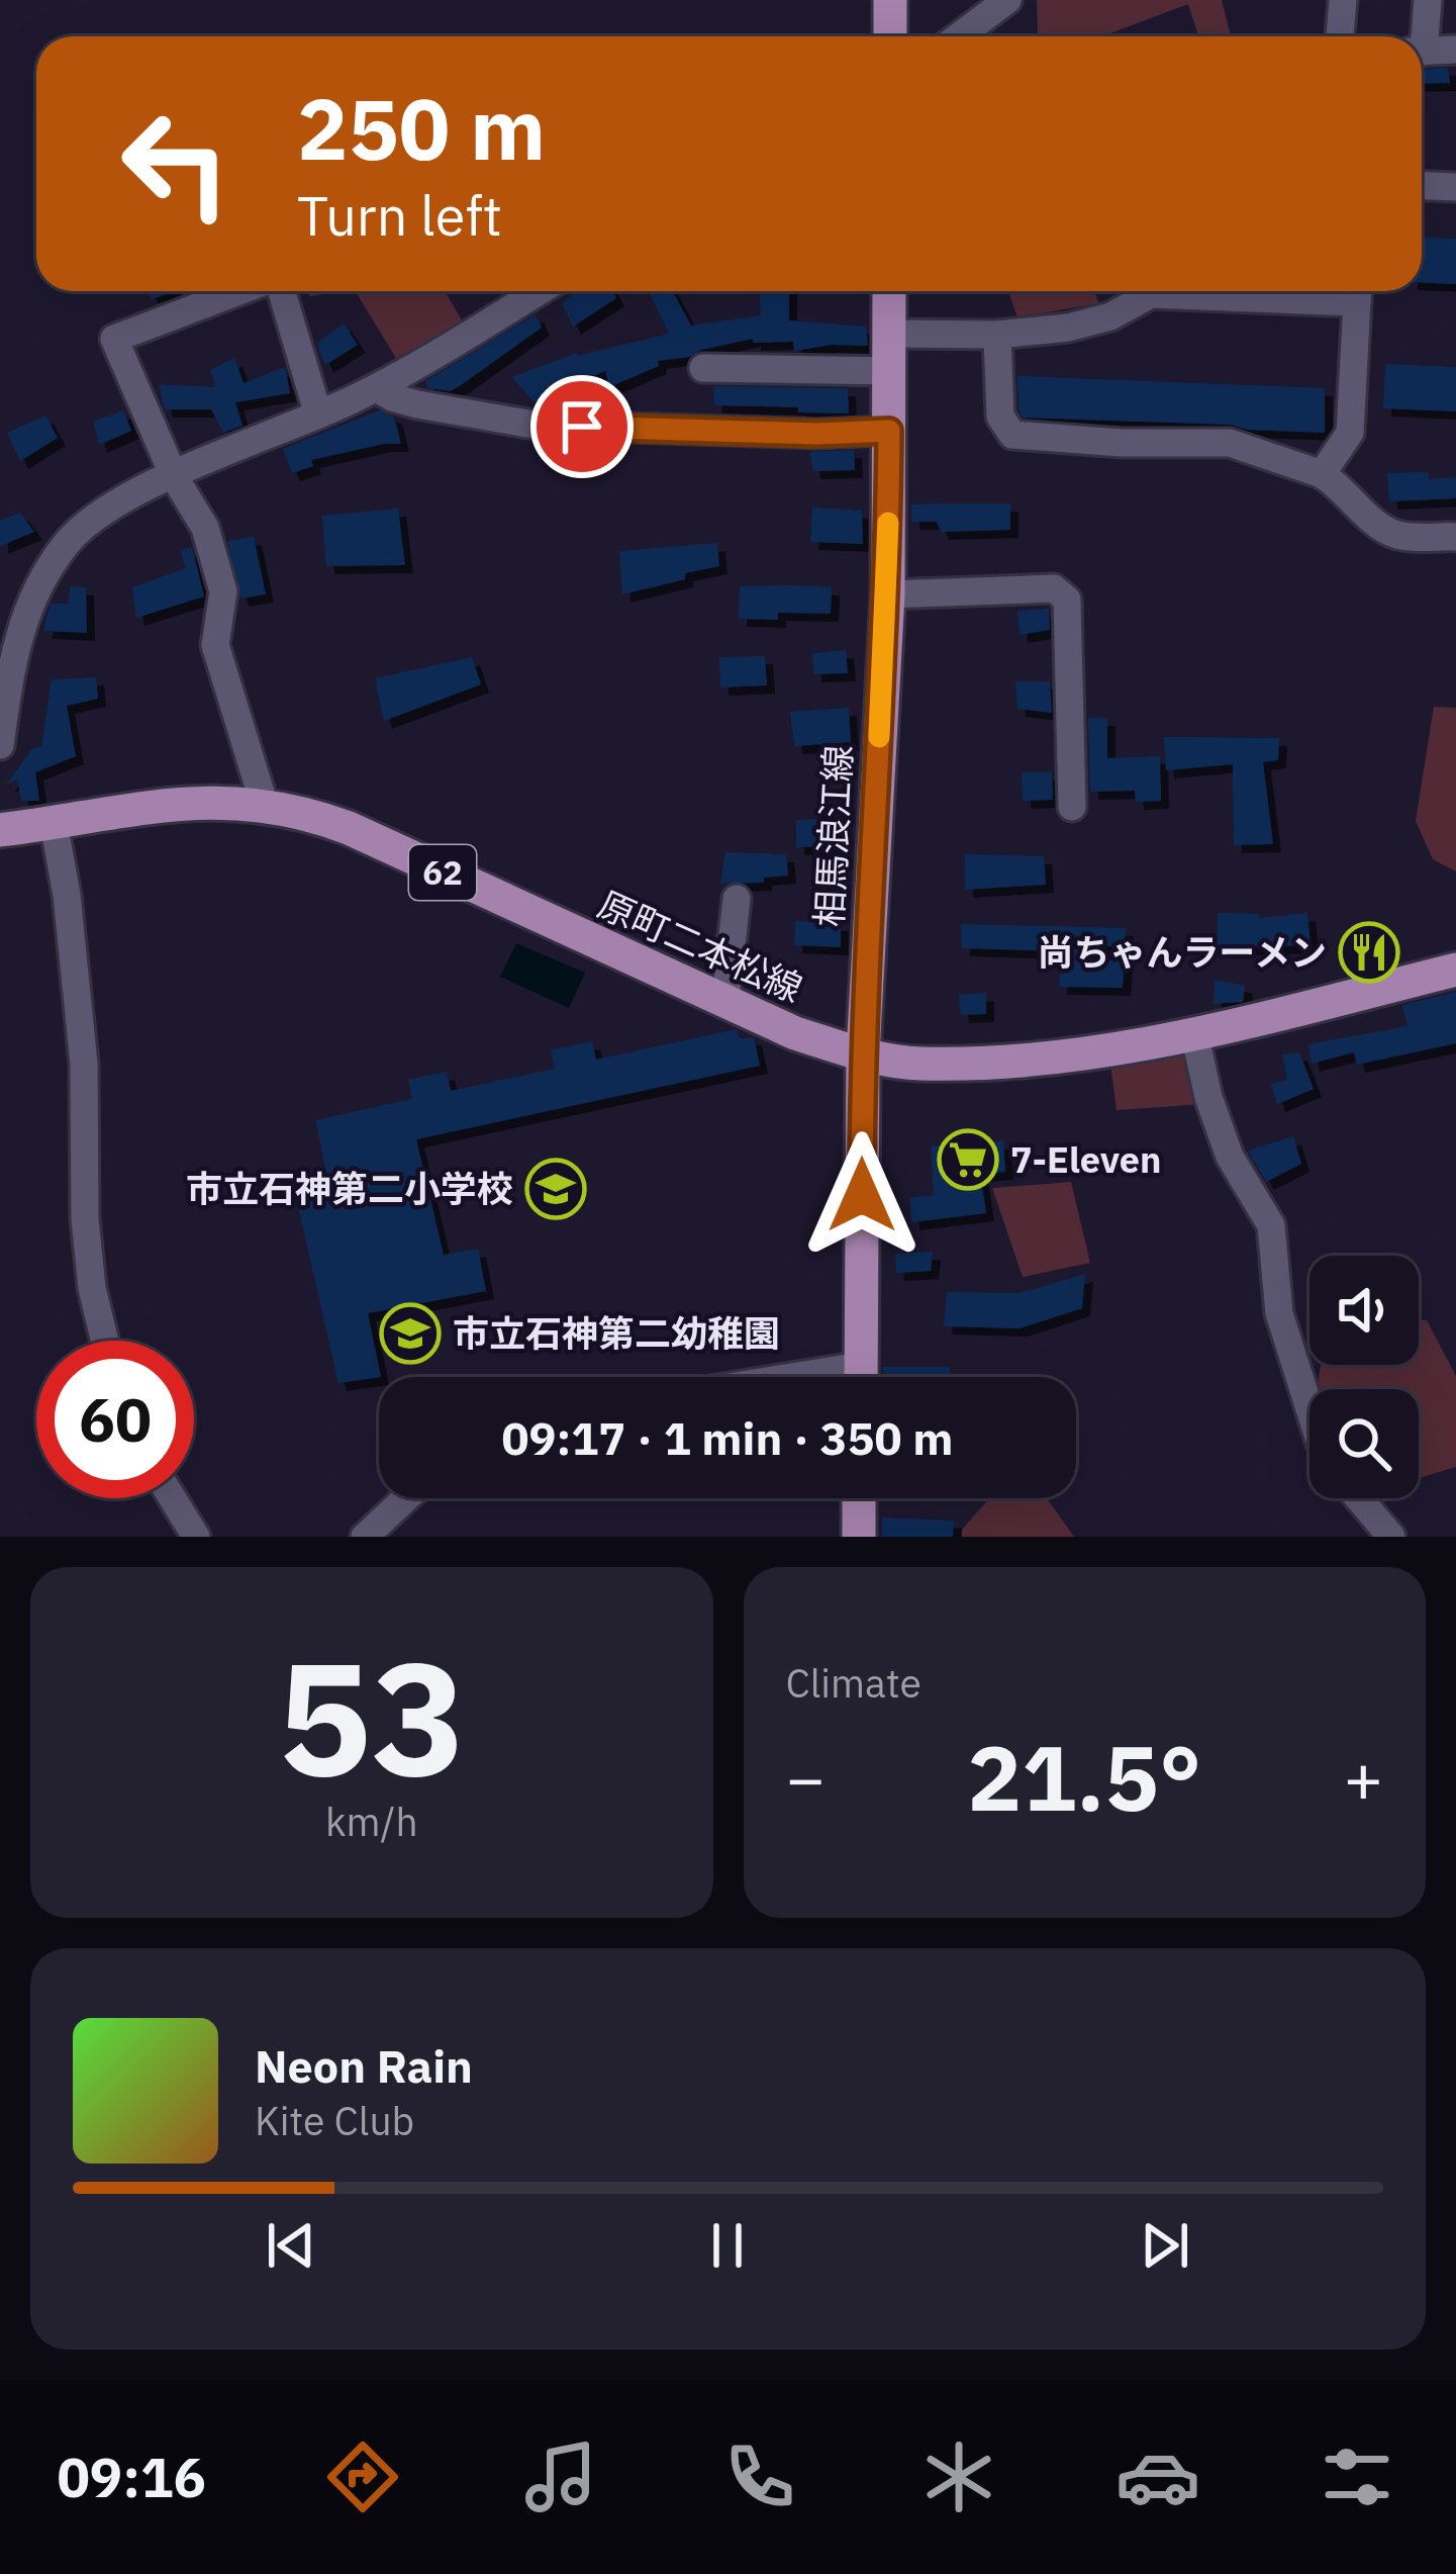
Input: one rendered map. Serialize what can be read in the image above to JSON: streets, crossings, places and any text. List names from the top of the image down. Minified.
{"streets":{"main road":["相馬浪江線","62","原町二本松線"]},"crossings":[["相馬浪江線","原町二本松線"]],"places":{"restaurant":["尚ちゃんラーメン"],"supermarket":["7-Eleven"],"school or university":["市立石神第二小学校","市立石神第二幼稚園"]},"page":{"turn":["250 m","Turn left"],"limit":"60","trip":"09:17 · 1 min · 350 m","tile":[["53","km/h"],"Climate"],"heat":["−","21.5°","+"],"song":["Neon Rain","Kite Club"],"tabs":"09:16"}}
